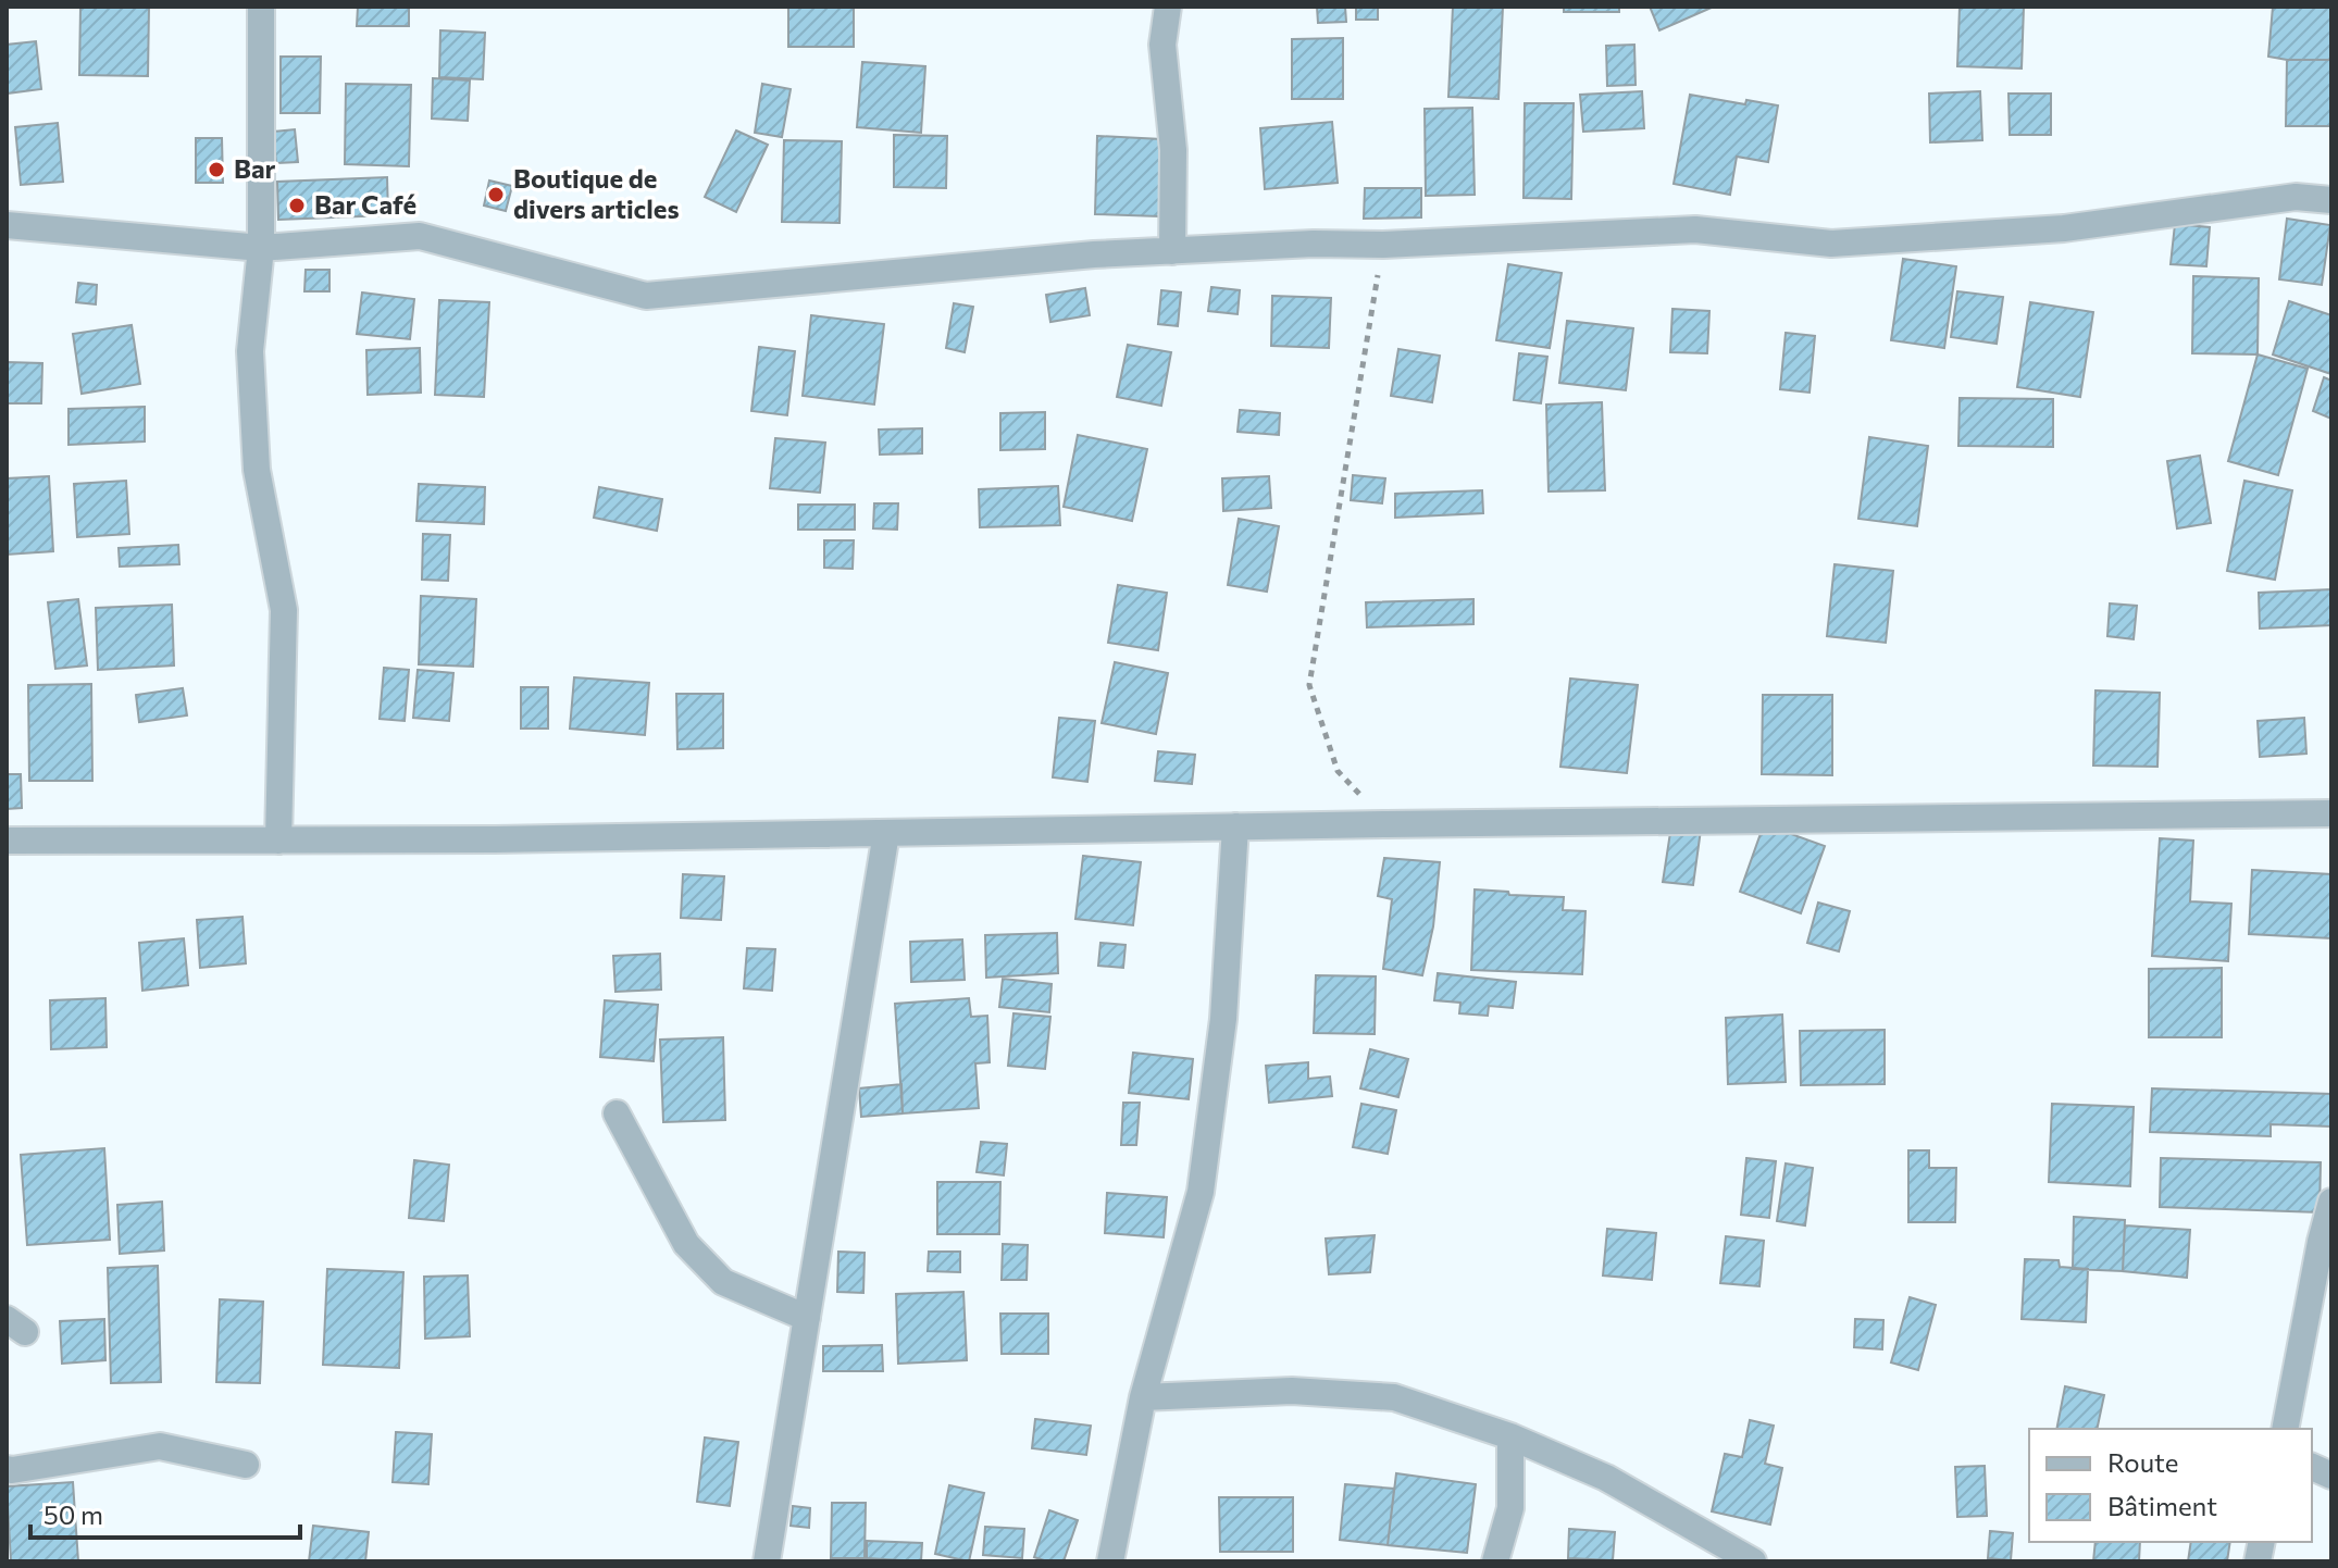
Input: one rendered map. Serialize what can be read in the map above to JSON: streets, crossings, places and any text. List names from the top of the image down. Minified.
{"places":["Bar","Boutique de divers articles","Bar Café"],"legend":["Route","Bâtiment"],"scale_bar":"50 m"}
